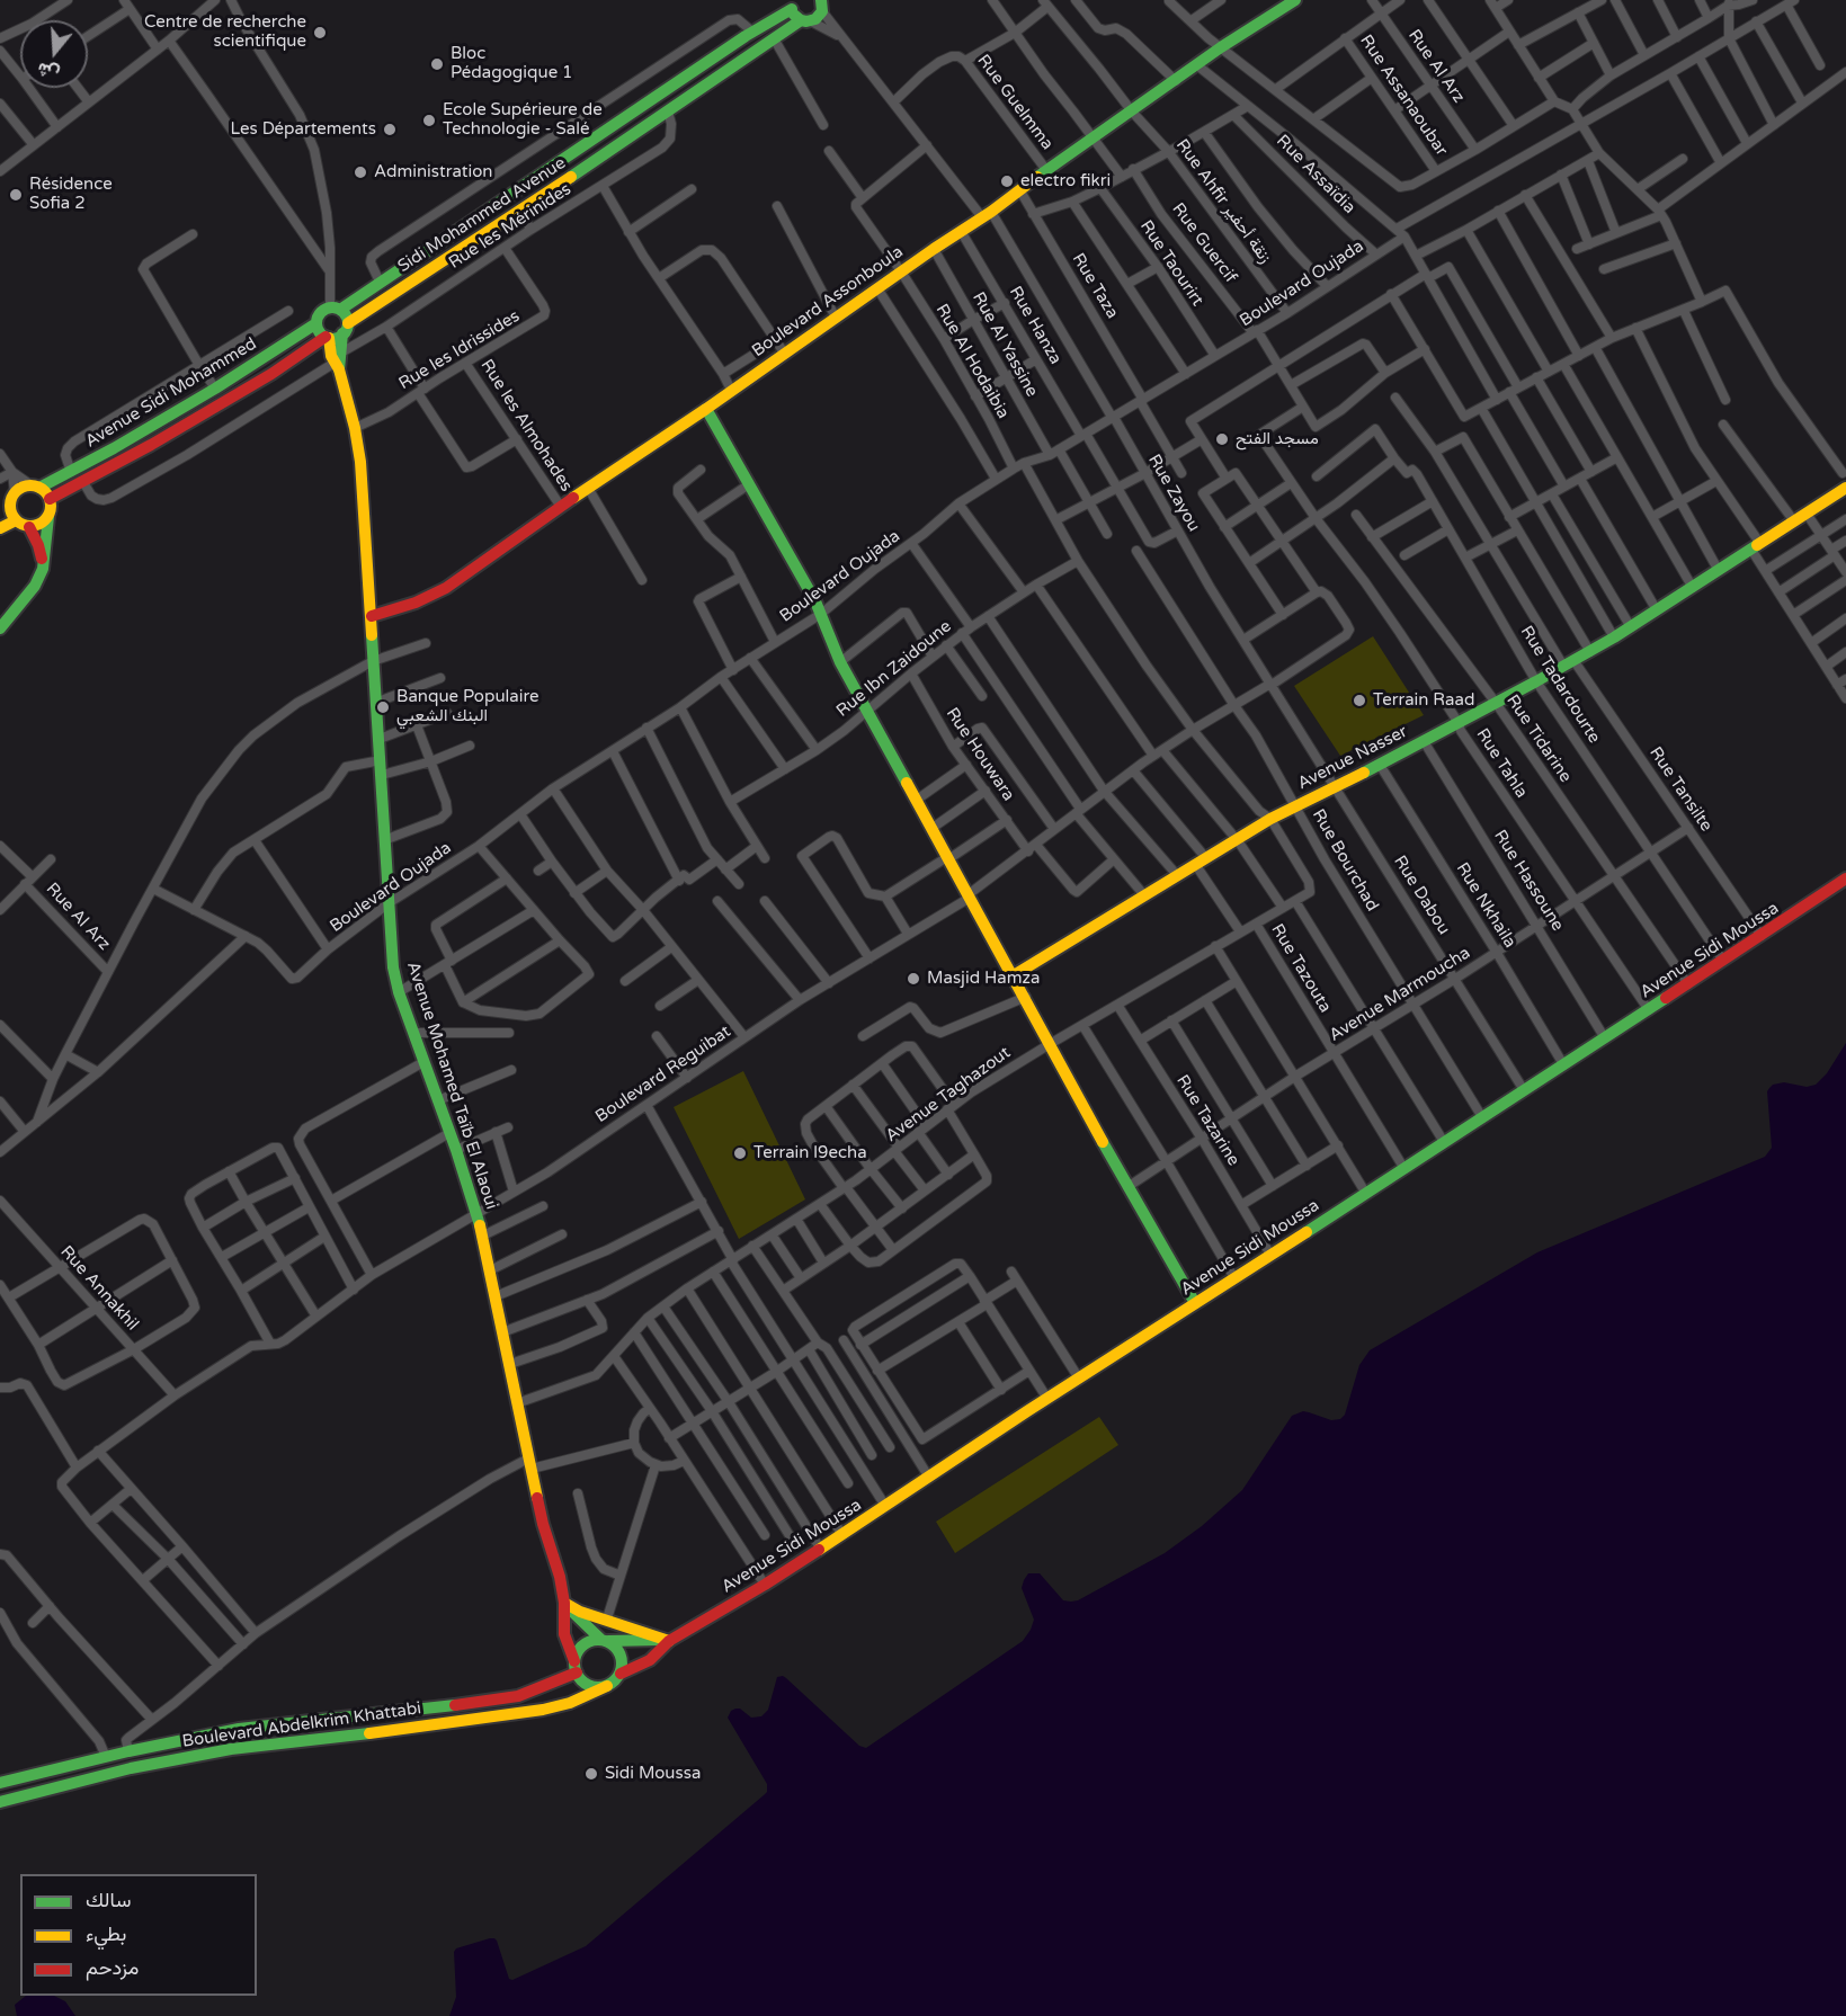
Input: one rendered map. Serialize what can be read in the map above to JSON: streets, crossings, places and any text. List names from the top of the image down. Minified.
{"streets":{"street":["Rue Al Arz","Rue Assanaoubar","Rue Guelmma","Rue Assaïdia","Rue Ahfir زنقة أحفير","Sidi Mohammed Avenue","Rue les Mérinides","Rue Guercif","Rue Taourirt","Boulevard Oujada","Rue Taza","Boulevard Assonboula","Rue Hanza","Rue Al Yassine","Rue les Idrissides","Rue Al Hodaibia","Avenue Sidi Mohammed","Rue les Almohades","Rue Zayou","Rue Ibn Zaidoune","Rue Tadardourte","Rue Tidarine","Rue Houwara","Avenue Nasser","Rue Tahla","Rue Tansilte","Rue Bourchad","Rue Hassoune","Rue Dabou","Rue Nkhaila","Avenue Sidi Moussa","Rue Tazouta","Avenue Marmoucha","Boulevard Reguibat","Avenue Mohamed Taïb El Alaoui","Avenue Taghazout","Rue Tazarine","Rue Annakhil","Boulevard Abdelkrim Khattabi"]},"crossings":[["Rue Guelmma","Boulevard Assonboula"],["Rue Guelmma","Rue Zayou"],["Rue Assaïdia","Boulevard Oujada"],["Rue Ahfir زنقة أحفير","Boulevard Oujada"],["Rue Ahfir زنقة أحفير","Boulevard Assonboula"],["Sidi Mohammed Avenue","Rue les Mérinides"],["Sidi Mohammed Avenue","Avenue Sidi Mohammed"],["Sidi Mohammed Avenue","Rue Zayou"],["Sidi Mohammed Avenue","Avenue Mohamed Taïb El Alaoui"],["Rue les Mérinides","Rue les Idrissides"],["Rue les Mérinides","Avenue Sidi Mohammed"],["Rue les Mérinides","Avenue Mohamed Taïb El Alaoui"],["Rue Guercif","Boulevard Oujada"],["Rue Guercif","Rue Tahla"],["Rue Taourirt","Boulevard Oujada"],["Boulevard Oujada","Rue Taza"],["Boulevard Oujada","Rue Hanza"],["Boulevard Oujada","Rue Al Yassine"],["Boulevard Oujada","Rue Al Hodaibia"],["Boulevard Oujada","Rue Zayou"],["Boulevard Oujada","Avenue Mohamed Taïb El Alaoui"],["Rue Taza","Boulevard Assonboula"],["Boulevard Assonboula","Rue Hanza"],["Boulevard Assonboula","Rue Al Yassine"],["Boulevard Assonboula","Rue Al Hodaibia"],["Boulevard Assonboula","Rue les Almohades"],["Boulevard Assonboula","Rue Zayou"],["Boulevard Assonboula","Avenue Mohamed Taïb El Alaoui"],["Rue Hanza","Rue Zayou"],["Rue les Idrissides","Rue les Almohades"],["Rue les Idrissides","Avenue Mohamed Taïb El Alaoui"],["Avenue Sidi Mohammed","Avenue Mohamed Taïb El Alaoui"],["Rue Zayou","Avenue Nasser"],["Rue Zayou","Rue Dabou"],["Rue Zayou","Boulevard Reguibat"],["Rue Ibn Zaidoune","Rue Houwara"],["Rue Tadardourte","Avenue Nasser"],["Rue Tadardourte","Avenue Sidi Moussa"],["Rue Tadardourte","Avenue Marmoucha"],["Rue Tidarine","Avenue Nasser"],["Rue Tidarine","Avenue Sidi Moussa"],["Rue Tidarine","Avenue Marmoucha"],["Rue Houwara","Boulevard Reguibat"],["Avenue Nasser","Rue Tahla"],["Avenue Nasser","Rue Tansilte"],["Avenue Nasser","Rue Bourchad"],["Avenue Nasser","Rue Hassoune"],["Avenue Nasser","Rue Dabou"],["Avenue Nasser","Rue Nkhaila"],["Avenue Nasser","Avenue Taghazout"],["Rue Tahla","Avenue Sidi Moussa"],["Rue Tahla","Avenue Marmoucha"],["Rue Tansilte","Avenue Sidi Moussa"],["Rue Tansilte","Avenue Marmoucha"],["Rue Bourchad","Avenue Sidi Moussa"],["Rue Bourchad","Avenue Marmoucha"],["Rue Bourchad","Boulevard Reguibat"],["Rue Hassoune","Avenue Sidi Moussa"],["Rue Hassoune","Avenue Marmoucha"],["Rue Dabou","Avenue Sidi Moussa"],["Rue Dabou","Avenue Marmoucha"],["Rue Nkhaila","Avenue Sidi Moussa"],["Rue Nkhaila","Avenue Marmoucha"],["Avenue Sidi Moussa","Rue Tazouta"],["Avenue Sidi Moussa","Avenue Mohamed Taïb El Alaoui"],["Avenue Sidi Moussa","Rue Tazarine"],["Avenue Sidi Moussa","Boulevard Abdelkrim Khattabi"],["Rue Tazouta","Avenue Marmoucha"],["Rue Tazouta","Avenue Taghazout"],["Avenue Marmoucha","Rue Tazarine"],["Boulevard Reguibat","Avenue Mohamed Taïb El Alaoui"],["Boulevard Reguibat","Rue Annakhil"],["Avenue Mohamed Taïb El Alaoui","Avenue Taghazout"],["Avenue Mohamed Taïb El Alaoui","Boulevard Abdelkrim Khattabi"],["Avenue Taghazout","Rue Tazarine"]],"places":["Centre de recherche scientifique","Bloc Pédagogique 1","Ecole Supérieure de Technologie - Salé","Les Départements","Administration","electro fikri","Résidence Sofia 2","مسجد الفتح","Terrain Raad","Banque Populaire البنك الشعبي","Masjid Hamza","Terrain l9echa","Sidi Moussa"],"legend":["سالك","بطيء","مزدحم"],"north":"bottom"}
